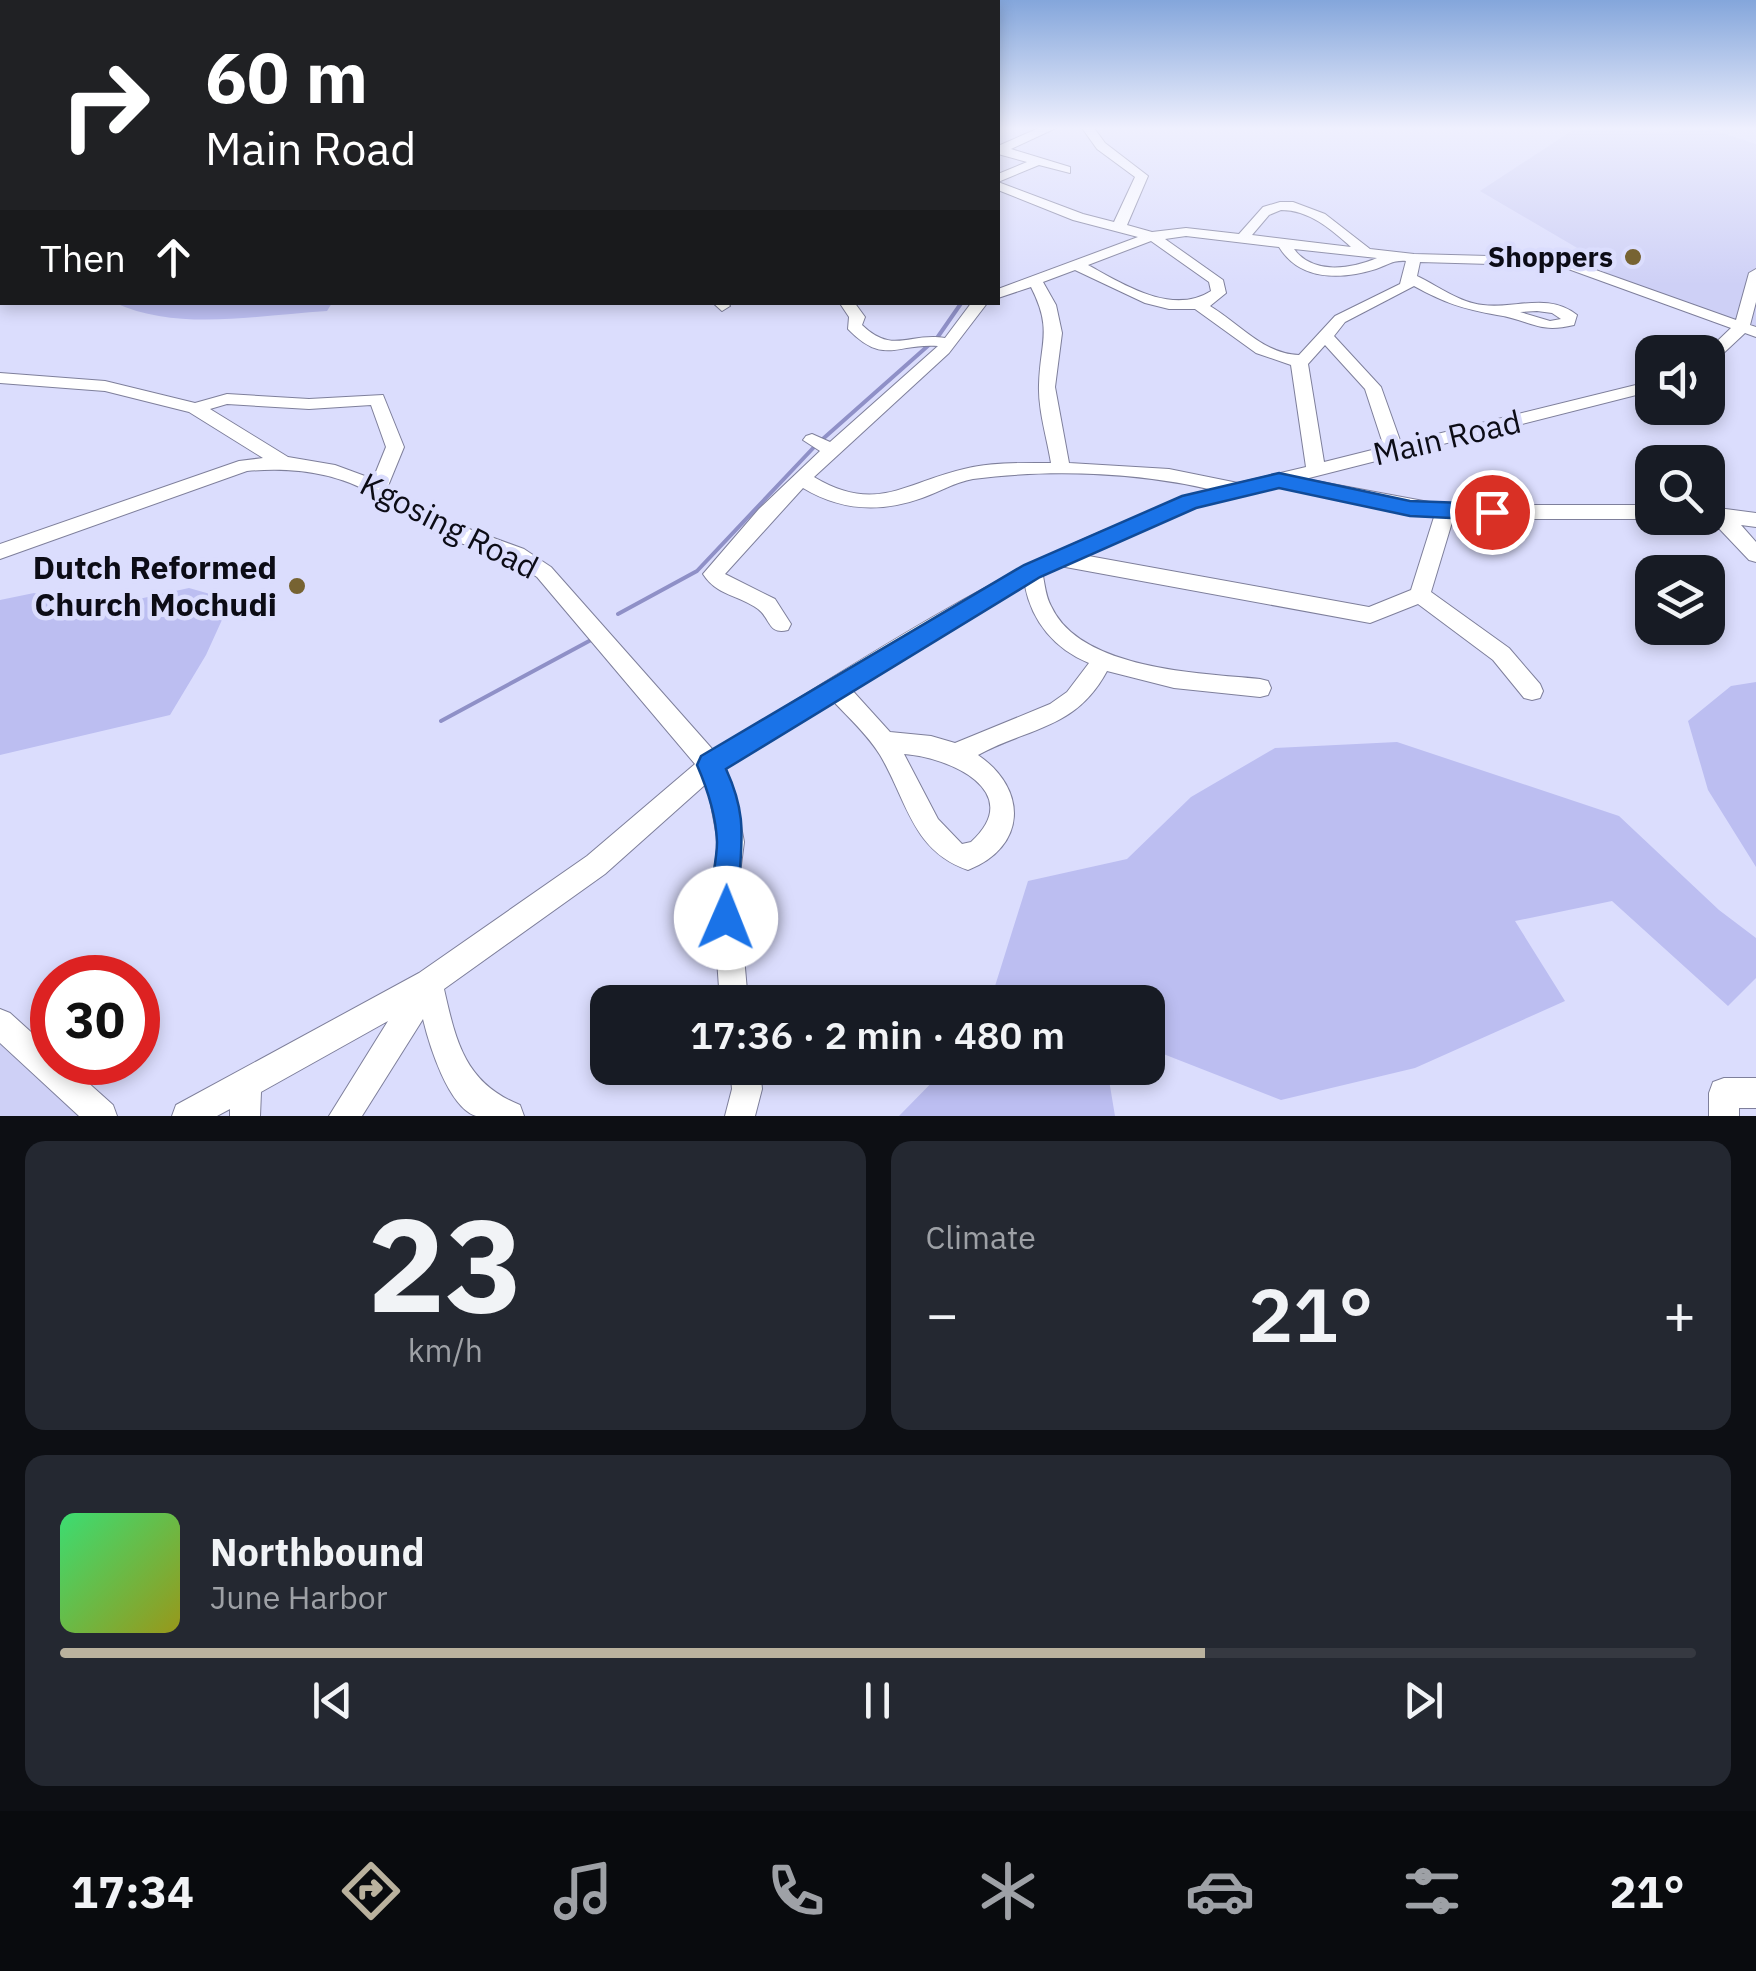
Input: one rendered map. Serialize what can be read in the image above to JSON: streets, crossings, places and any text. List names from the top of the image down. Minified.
{"streets":{"street":["Main Road","Kgosing Road"]},"crossings":[["Main Road","Kgosing Road"]],"places":["Shoppers","Dutch Reformed Church Mochudi"],"page":{"turn":["60 m","Main Road"],"then":"Then","limit":"30","trip":"17:36 · 2 min · 480 m","tile":[["23","km/h"],"Climate"],"heat":["−","21°","+"],"song":["Northbound","June Harbor"],"tabs":["17:34","21°"]}}
